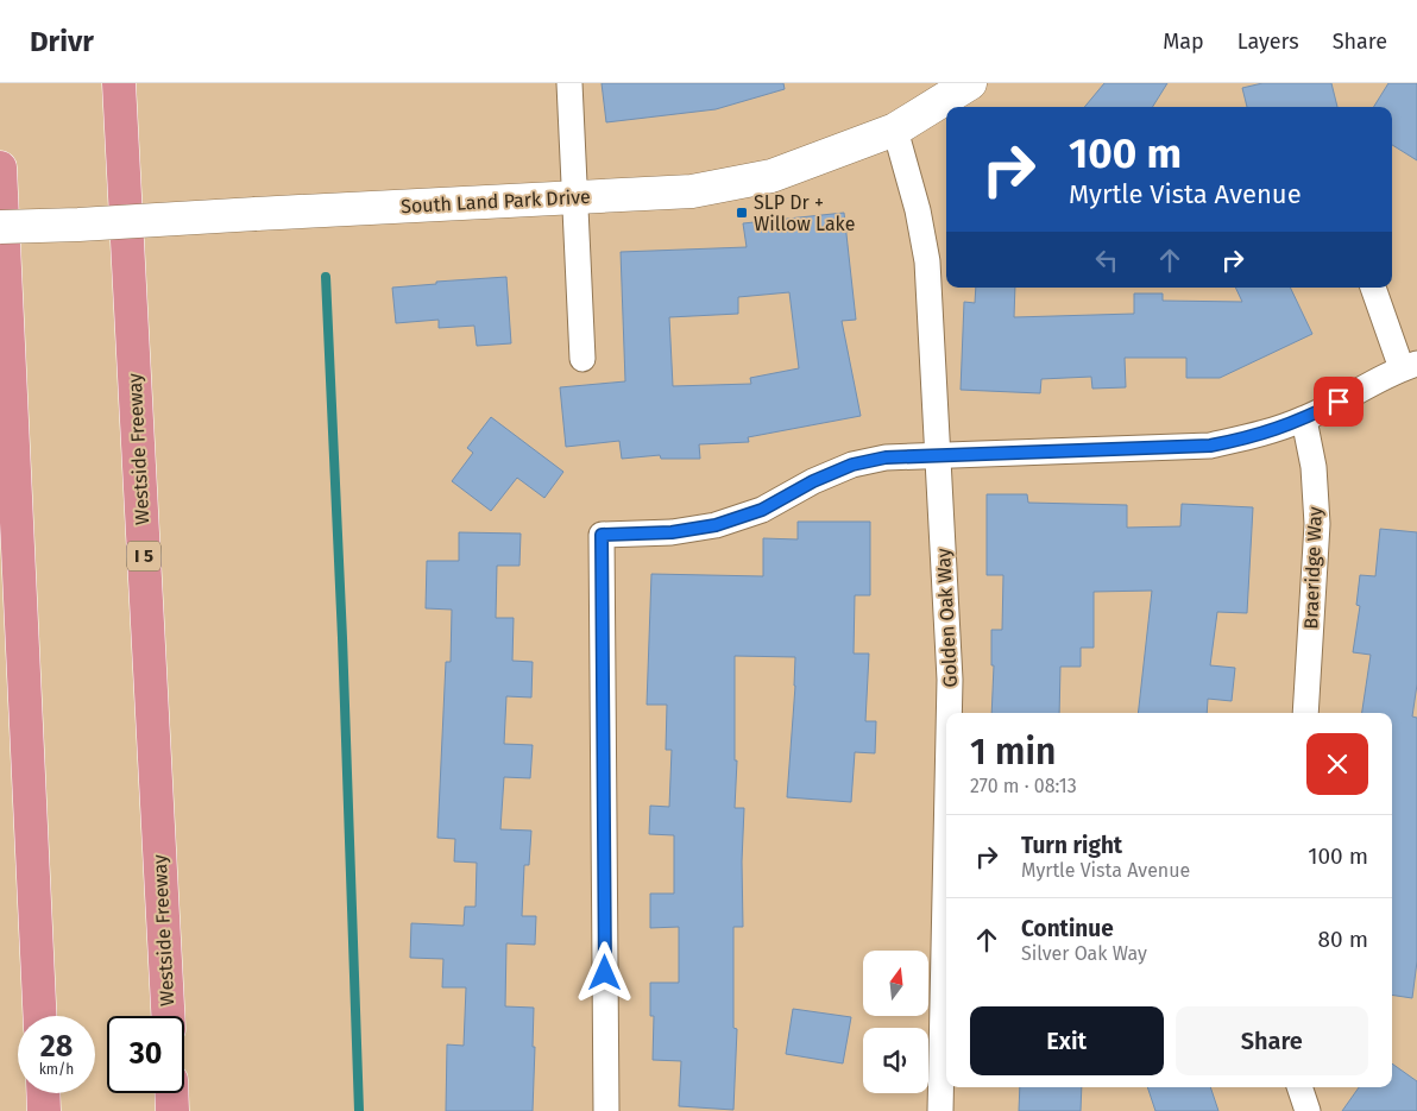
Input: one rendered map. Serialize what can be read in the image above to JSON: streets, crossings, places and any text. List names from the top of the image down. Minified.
{"streets":{"highway":["Westside Freeway","I 5"],"street":["South Land Park Drive","Braeridge Way","Golden Oak Way"]},"crossings":[["South Land Park Drive","Golden Oak Way"]],"places":{"transit":["SLP Dr + Willow Lake"]},"north":"top","page":{"header":"Drivr","nav":["Map","Layers","Share"],"turn":["100 m","Myrtle Vista Avenue"],"heading":["1 min","270 m · 08:13"],"list":[{"name":"Turn right","note":"Myrtle Vista Avenue","value":"100 m"},{"name":"Continue","note":"Silver Oak Way","value":"80 m"}],"buttons":["Exit","Share"],"speed":"28 km/h","limit":"30"}}
